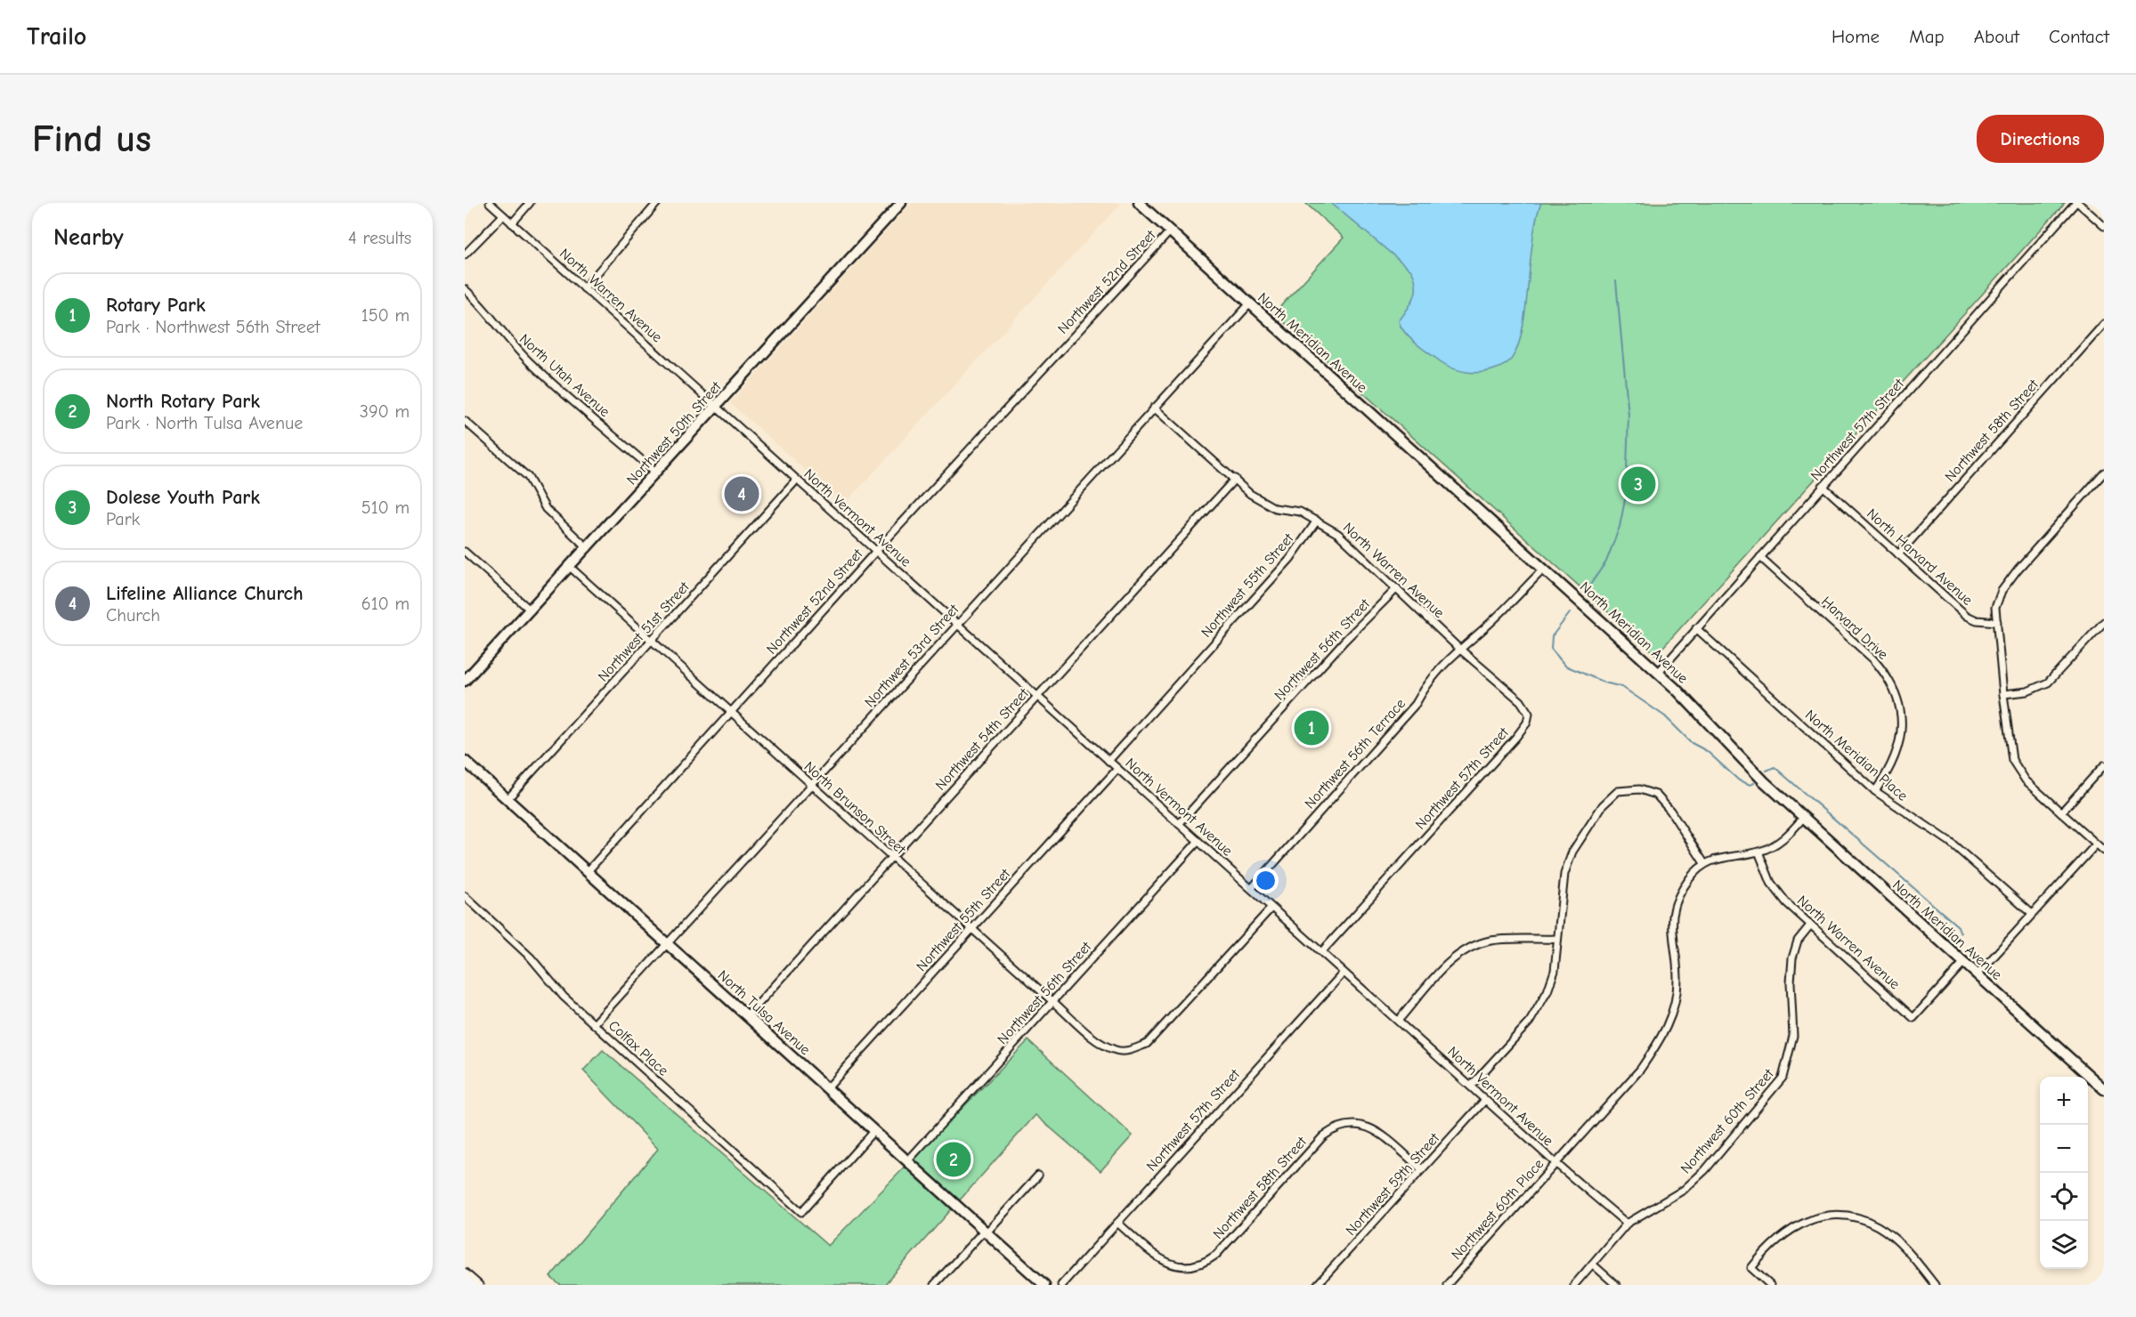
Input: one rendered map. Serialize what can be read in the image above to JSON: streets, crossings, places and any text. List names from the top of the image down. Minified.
{"streets":{"main road":["North Meridian Avenue","Northwest 50th Street","North Tulsa Avenue"],"street":["Northwest 52nd Street","North Warren Avenue","North Utah Avenue","Northwest 57th Street","Northwest 58th Street","North Vermont Avenue","North Harvard Avenue","Northwest 55th Street","Harvard Drive","Northwest 51st Street","Northwest 56th Street","Northwest 53rd Street","Northwest 54th Street","Northwest 56th Terrace","North Meridian Place","North Brunson Street","Colfax Place","Northwest 60th Street","Northwest 59th Street","Northwest 60th Place"]},"crossings":[["Northwest 52nd Street","North Meridian Avenue"],["Northwest 52nd Street","North Vermont Avenue"],["Northwest 52nd Street","North Brunson Street"],["Northwest 52nd Street","North Tulsa Avenue"],["North Warren Avenue","North Meridian Avenue"],["North Warren Avenue","Northwest 57th Street"],["North Warren Avenue","Northwest 50th Street"],["North Warren Avenue","North Vermont Avenue"],["North Warren Avenue","Northwest 55th Street"],["North Warren Avenue","Northwest 56th Street"],["North Warren Avenue","Northwest 53rd Street"],["North Warren Avenue","Northwest 54th Street"],["North Warren Avenue","Northwest 56th Terrace"],["North Warren Avenue","Northwest 60th Street"],["North Meridian Avenue","Northwest 57th Street"],["North Meridian Avenue","Northwest 53rd Street"],["North Meridian Avenue","Northwest 56th Terrace"],["North Utah Avenue","Northwest 50th Street"],["Northwest 57th Street","Northwest 58th Street"],["Northwest 57th Street","North Vermont Avenue"],["Northwest 57th Street","North Harvard Avenue"],["Northwest 57th Street","Harvard Drive"],["Northwest 57th Street","North Meridian Place"],["Northwest 58th Street","North Harvard Avenue"],["Northwest 58th Street","Northwest 59th Street"],["Northwest 50th Street","North Vermont Avenue"],["Northwest 50th Street","North Brunson Street"],["North Vermont Avenue","Northwest 55th Street"],["North Vermont Avenue","Northwest 51st Street"],["North Vermont Avenue","Northwest 56th Street"],["North Vermont Avenue","Northwest 53rd Street"],["North Vermont Avenue","Northwest 54th Street"],["North Vermont Avenue","Northwest 56th Terrace"],["North Vermont Avenue","North Brunson Street"],["North Vermont Avenue","Northwest 60th Street"],["North Vermont Avenue","Northwest 59th Street"],["North Vermont Avenue","Northwest 60th Place"],["Northwest 55th Street","North Brunson Street"],["Northwest 55th Street","North Tulsa Avenue"],["Harvard Drive","North Meridian Place"],["Northwest 51st Street","North Brunson Street"],["Northwest 51st Street","North Tulsa Avenue"],["Northwest 56th Street","North Brunson Street"],["Northwest 56th Street","North Tulsa Avenue"],["Northwest 53rd Street","North Brunson Street"],["Northwest 53rd Street","North Tulsa Avenue"],["Northwest 53rd Street","Colfax Place"],["Northwest 54th Street","North Brunson Street"],["Northwest 54th Street","North Tulsa Avenue"],["North Tulsa Avenue","Colfax Place"]],"page":{"header":"Trailo","nav":["Home","Map","About","Contact"],"buttons":"Directions","title":"Find us","heading":["Nearby","4 results"],"list":[{"mark":"1","name":"Rotary Park","note":"Park · Northwest 56th Street","value":"150 m"},{"mark":"2","name":"North Rotary Park","note":"Park · North Tulsa Avenue","value":"390 m"},{"mark":"3","name":"Dolese Youth Park","note":"Park","value":"510 m"},{"mark":"4","name":"Lifeline Alliance Church","note":"Church","value":"610 m"}],"pins":["3","4","1","2"],"map_buttons":["+","−"]}}
